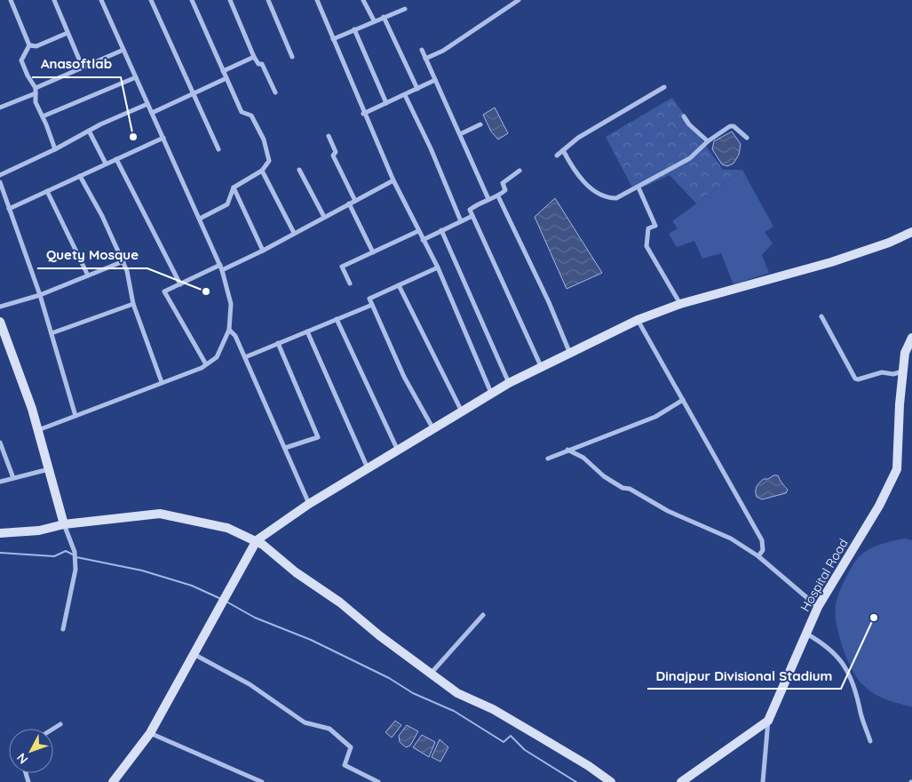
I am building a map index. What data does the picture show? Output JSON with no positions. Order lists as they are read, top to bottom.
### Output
{
  "streets": {
    "street": ["Hospital Road"]
  },
  "places": ["Anasoftlab", "Quety Mosque", "Dinajpur Divisional Stadium"],
  "north": "bottom left"
}
